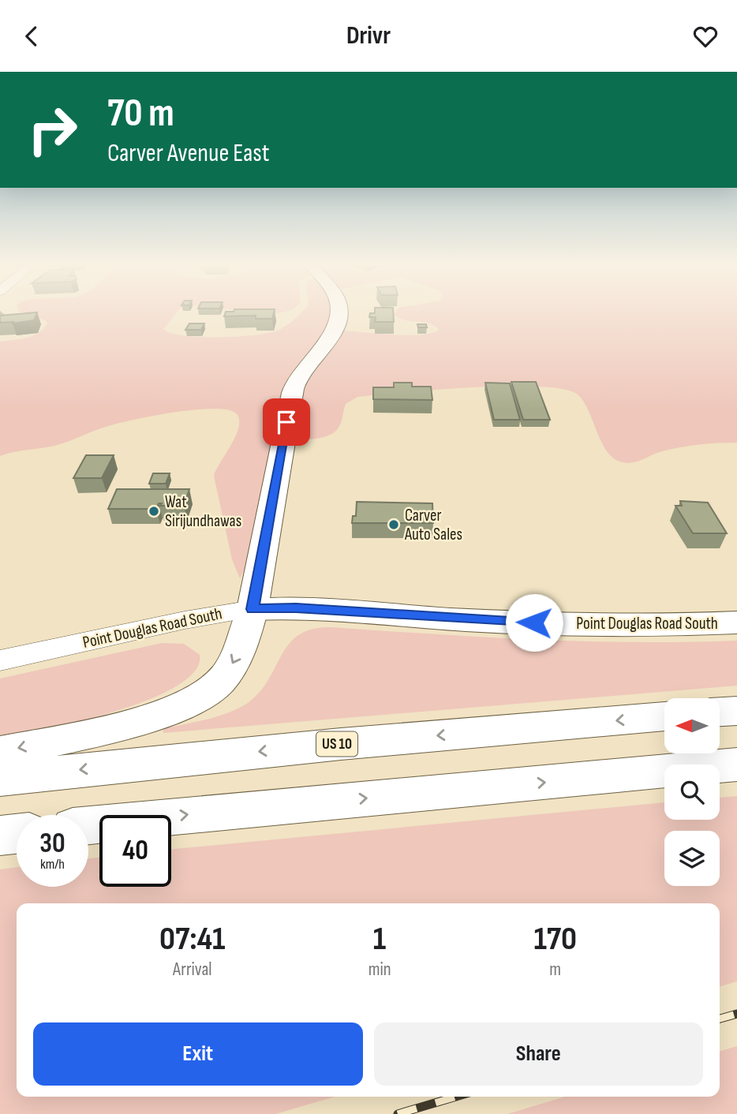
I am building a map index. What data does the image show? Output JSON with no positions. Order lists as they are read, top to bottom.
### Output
{
  "streets": {
    "main road": ["Point Douglas Road South", "US 10"]
  },
  "places": ["Wat Sirijundhawas", "Carver Auto Sales"],
  "north": "left",
  "page": {
    "header": "Drivr",
    "turn": ["70 m", "Carver Avenue East"],
    "speed": "30 km/h",
    "limit": "40",
    "eta": [
      "07:41",
      "Arrival",
      "1",
      "min",
      "170",
      "m"
    ],
    "buttons": ["Exit", "Share"]
  }
}
